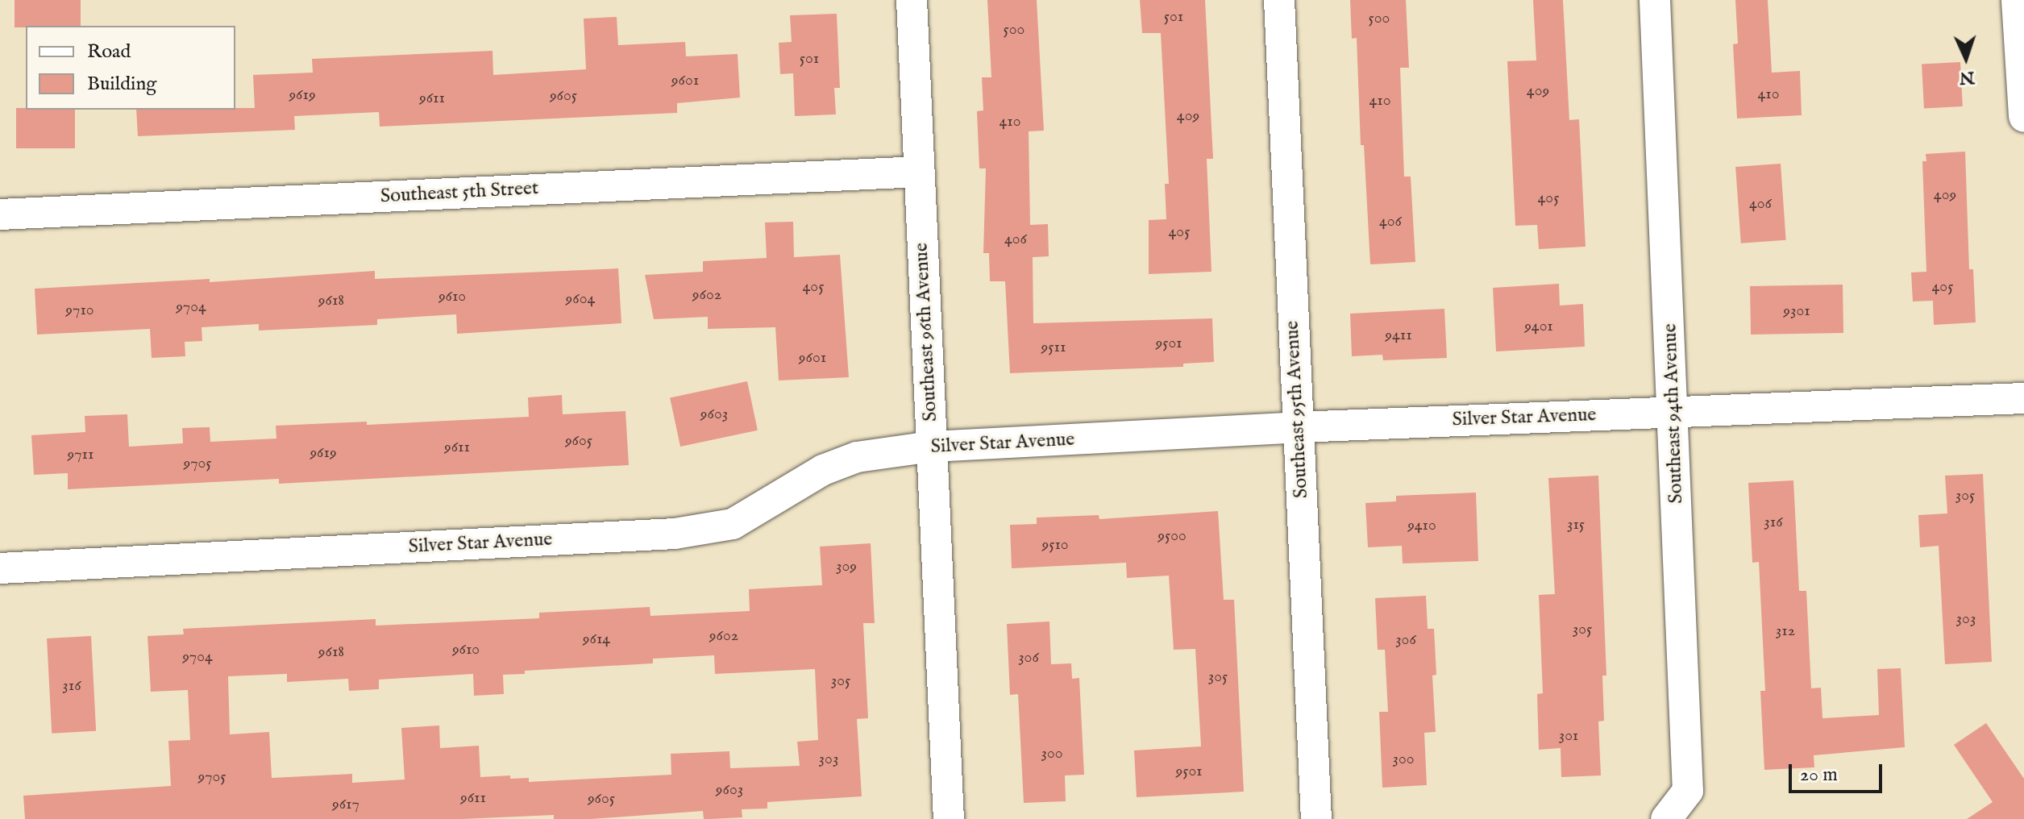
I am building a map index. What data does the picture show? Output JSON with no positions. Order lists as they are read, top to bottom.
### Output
{
  "streets": {
    "street": [
      "Southeast 5th Street",
      "Southeast 96th Avenue",
      "Southeast 95th Avenue",
      "Southeast 94th Avenue",
      "Silver Star Avenue"
    ]
  },
  "crossings": [
    ["Southeast 5th Street", "Southeast 96th Avenue"],
    ["Southeast 96th Avenue", "Silver Star Avenue"],
    ["Southeast 95th Avenue", "Silver Star Avenue"],
    ["Southeast 94th Avenue", "Silver Star Avenue"]
  ],
  "house_numbers": [
    "501",
    "500",
    "500",
    "501",
    "9601",
    "409",
    "410",
    "9619",
    "9605",
    "9611",
    "410",
    "409",
    "410",
    "409",
    "405",
    "406",
    "406",
    "405",
    "406",
    "405",
    "405",
    "9602",
    "9610",
    "9604",
    "9618",
    "9704",
    "9710",
    "9301",
    "9401",
    "9411",
    "9501",
    "9511",
    "9601",
    "9603",
    "9605",
    "9611",
    "9619",
    "9711",
    "9705",
    "305",
    "316",
    "315",
    "9410",
    "9500",
    "9510",
    "309",
    "303",
    "305",
    "312",
    "9602",
    "9614",
    "306",
    "9610",
    "9618",
    "9704",
    "306",
    "305",
    "305",
    "316",
    "301",
    "300",
    "303",
    "300",
    "9501",
    "9705",
    "9603",
    "9611",
    "9605",
    "9617"
  ],
  "legend": ["Road", "Building"],
  "scale_bar": "20 m",
  "north": "bottom"
}
